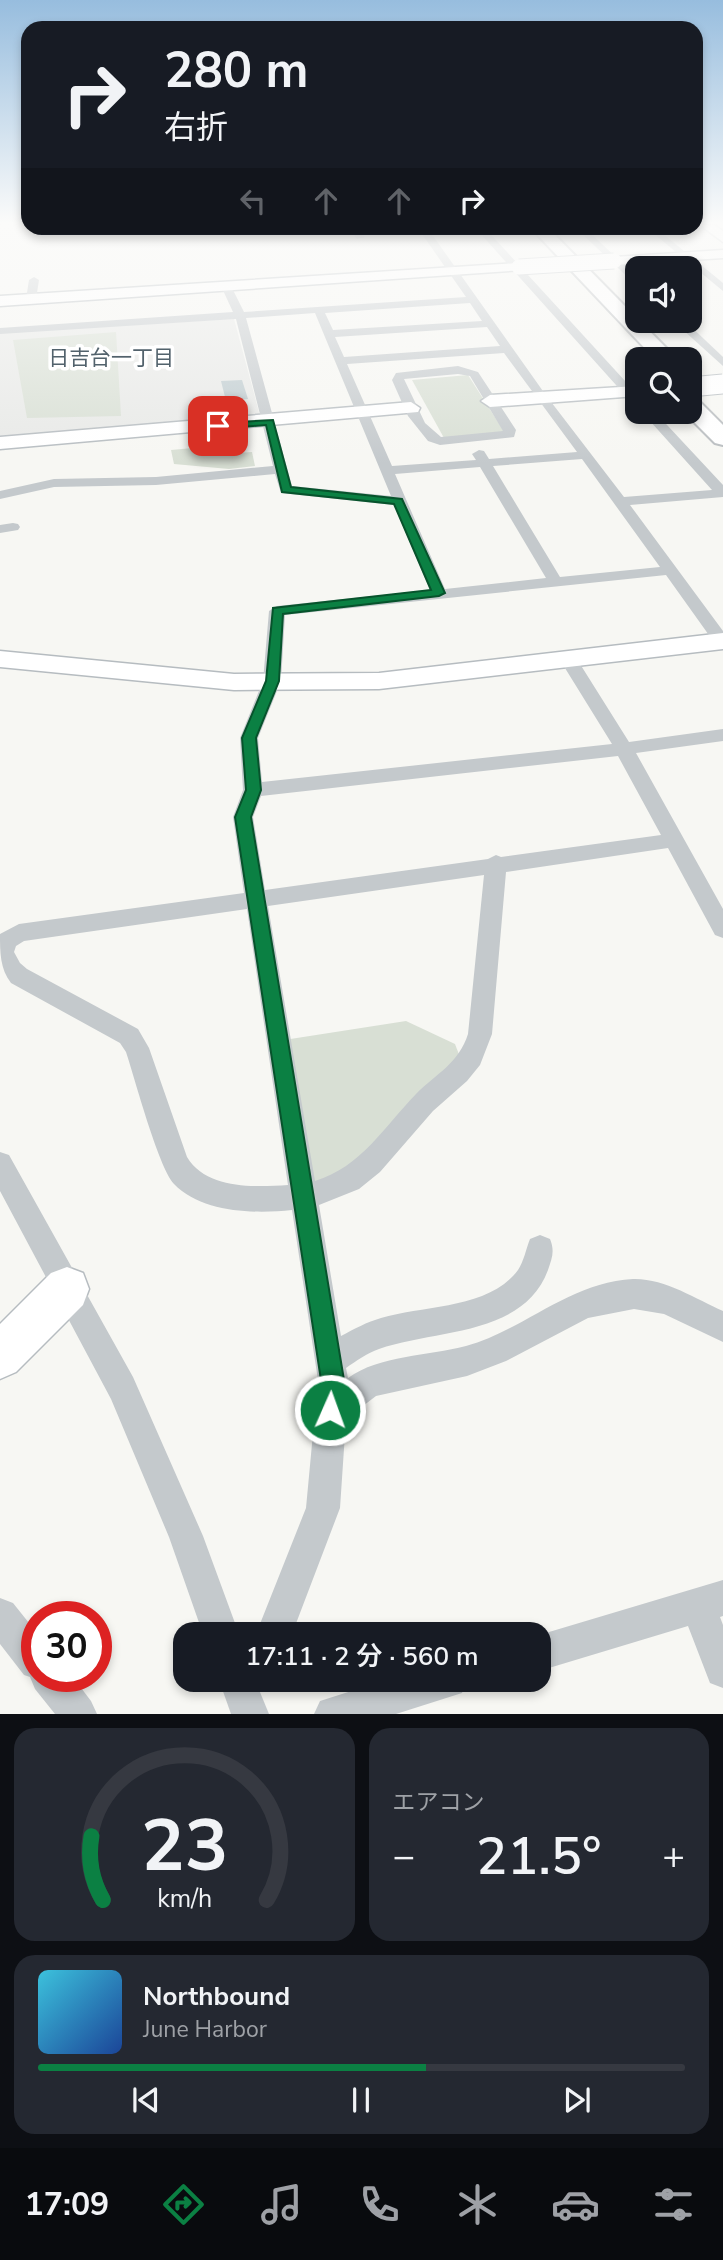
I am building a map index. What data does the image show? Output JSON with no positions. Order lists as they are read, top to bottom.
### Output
{
  "districts": ["日吉台一丁目"],
  "page": {
    "turn": ["280 m", "右折"],
    "limit": "30",
    "trip": "17:11 · 2 分 · 560 m",
    "tile": "エアコン",
    "heat": ["−", "21.5°", "+"],
    "song": ["Northbound", "June Harbor"],
    "tabs": "17:09",
    "gauge": ["23", "km/h"]
  }
}
